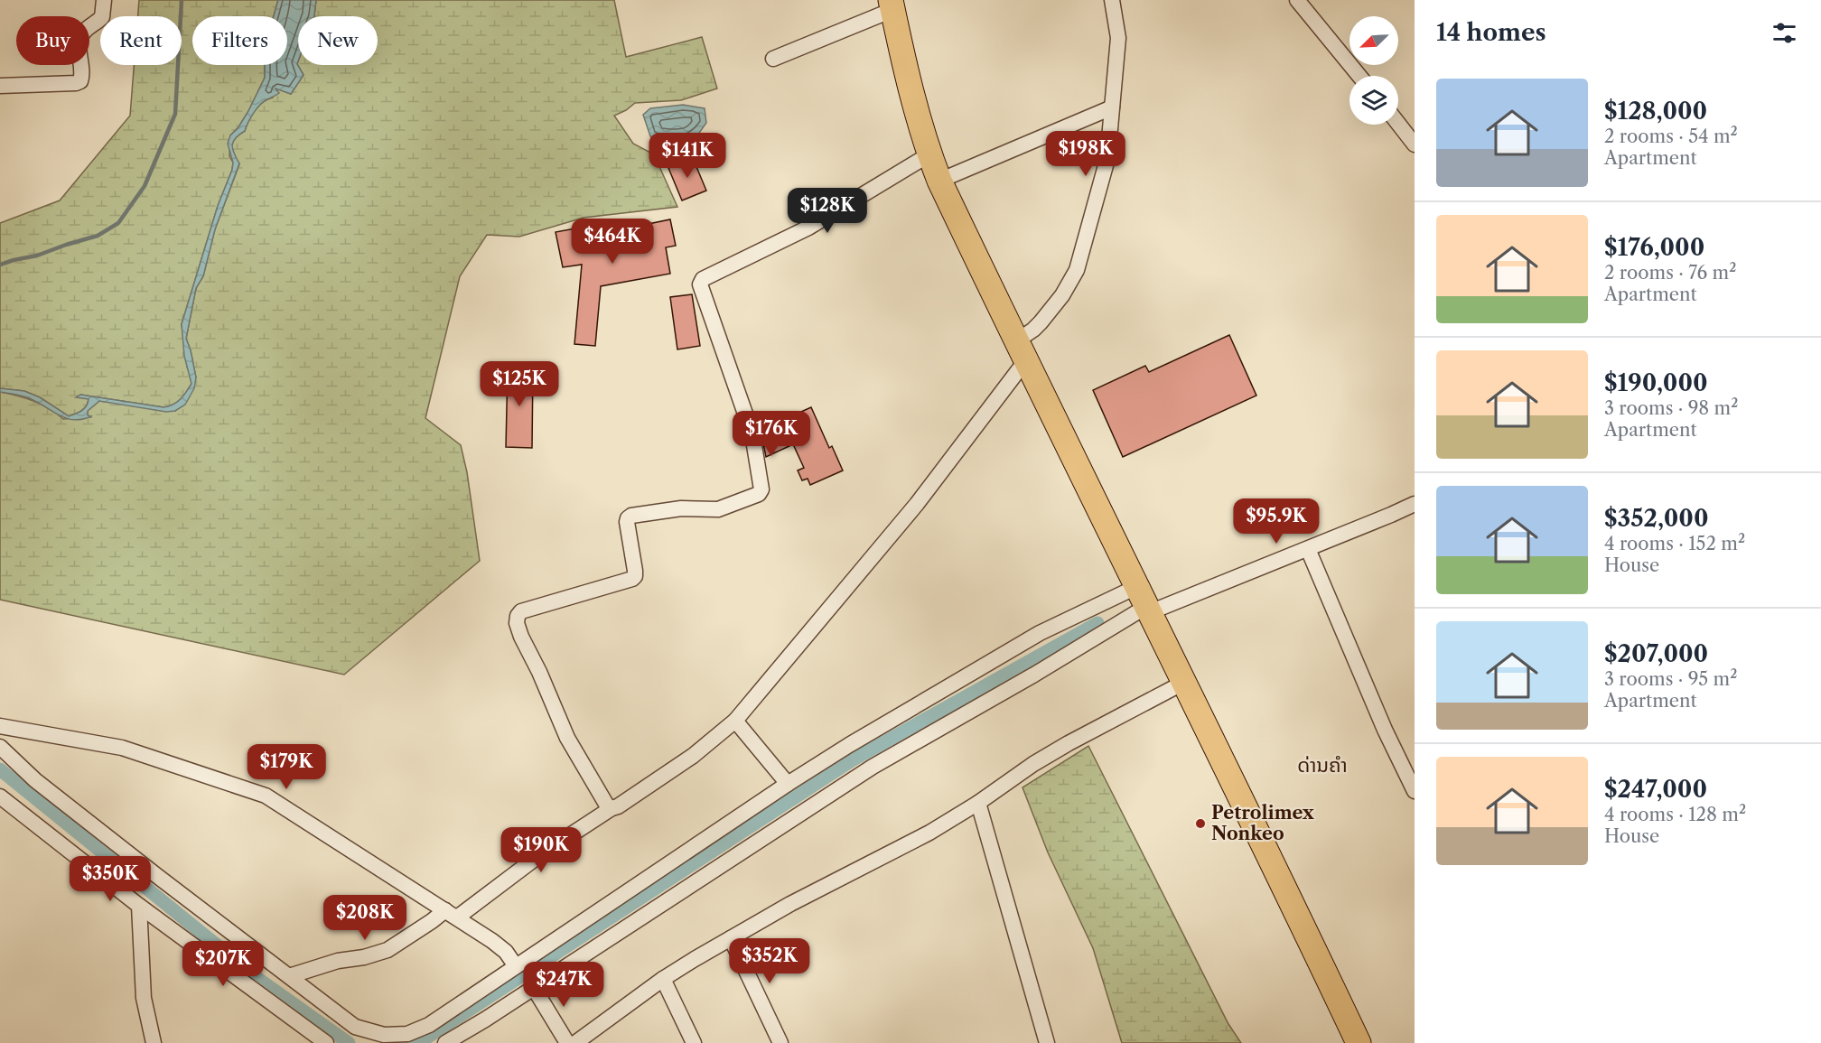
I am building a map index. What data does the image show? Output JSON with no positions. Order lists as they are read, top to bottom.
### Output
{
  "districts": ["ດ່ານຄໍາ"],
  "places": ["Petrolimex Nonkeo"],
  "north": "bottom left",
  "page": {
    "heading": "14 homes",
    "chip": [
      "Buy",
      "Rent",
      "Filters",
      "New"
    ],
    "list": [
      {
        "name": "$128,000",
        "note": "2 rooms · 54 m² · Apartment"
      },
      {
        "name": "$176,000",
        "note": "2 rooms · 76 m² · Apartment"
      },
      {
        "name": "$190,000",
        "note": "3 rooms · 98 m² · Apartment"
      },
      {
        "name": "$352,000",
        "note": "4 rooms · 152 m² · House"
      },
      {
        "name": "$207,000",
        "note": "3 rooms · 95 m² · Apartment"
      },
      {
        "name": "$247,000",
        "note": "4 rooms · 128 m² · House"
      }
    ],
    "price": [
      "$198K",
      "$141K",
      "$128K",
      "$464K",
      "$125K",
      "$176K",
      "$95.9K",
      "$179K",
      "$190K",
      "$350K",
      "$208K",
      "$352K",
      "$207K",
      "$247K"
    ]
  }
}
